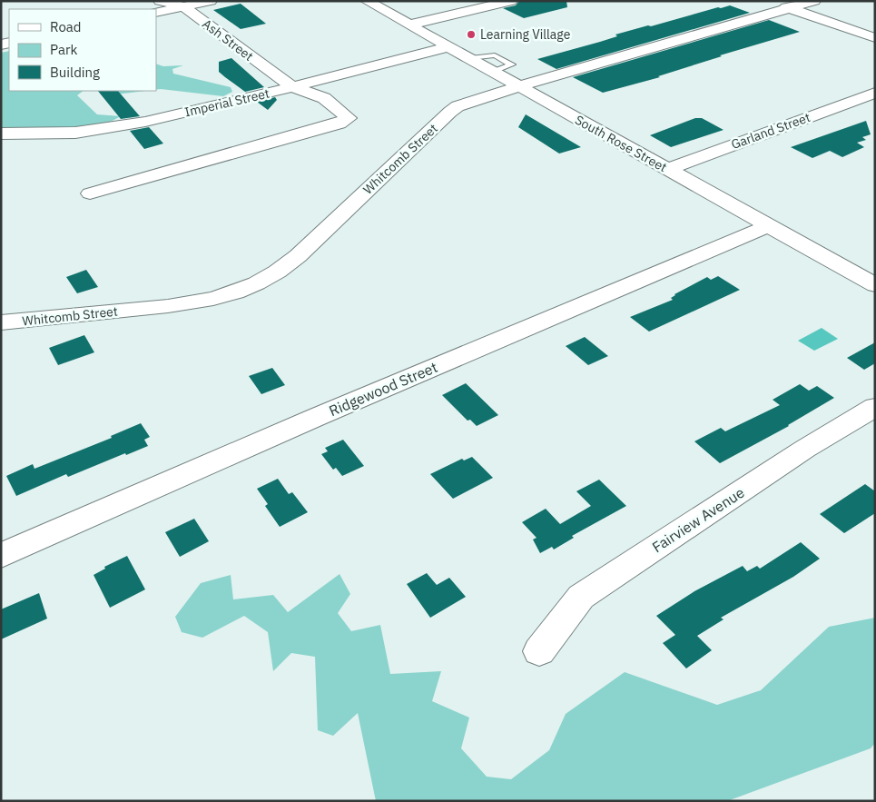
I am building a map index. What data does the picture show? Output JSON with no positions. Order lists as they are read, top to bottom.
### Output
{
  "streets": {
    "street": [
      "Ash Street",
      "Imperial Street",
      "Garland Street",
      "South Rose Street",
      "Whitcomb Street",
      "Ridgewood Street",
      "Fairview Avenue"
    ]
  },
  "crossings": [
    ["Ash Street", "Imperial Street"],
    ["Imperial Street", "South Rose Street"],
    ["Garland Street", "South Rose Street"],
    ["South Rose Street", "Whitcomb Street"],
    ["South Rose Street", "Ridgewood Street"]
  ],
  "places": ["Learning Village"],
  "legend": ["Road", "Park", "Building"]
}
